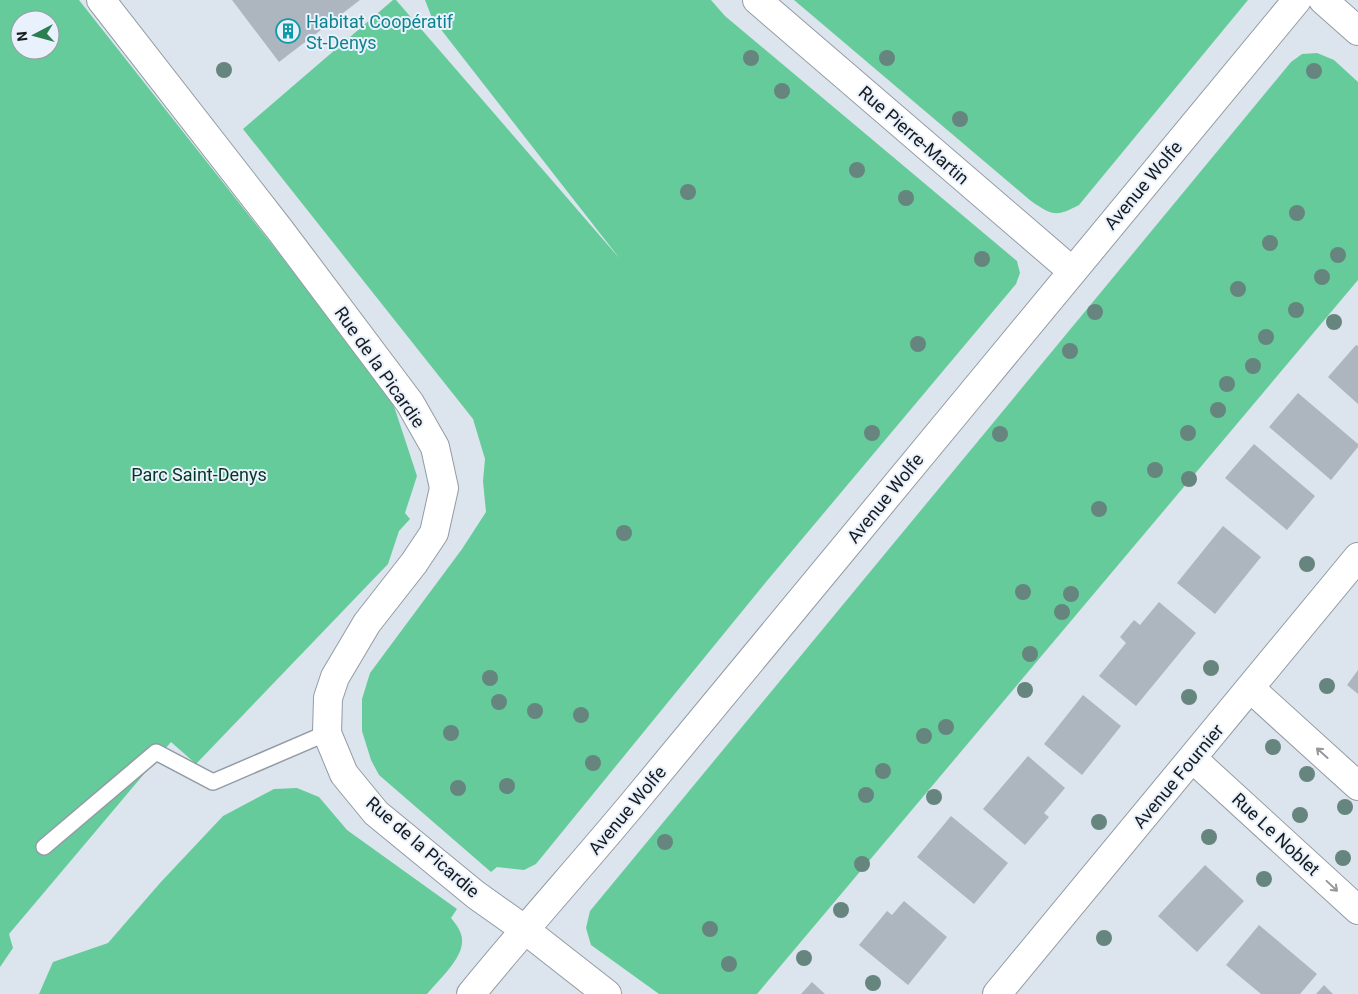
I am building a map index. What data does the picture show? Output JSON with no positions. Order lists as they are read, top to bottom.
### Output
{
  "streets": {
    "street": [
      "Rue Pierre-Martin",
      "Avenue Wolfe",
      "Rue de la Picardie",
      "Avenue Fournier",
      "Rue Le Noblet"
    ]
  },
  "crossings": [
    ["Rue Pierre-Martin", "Avenue Wolfe"],
    ["Avenue Wolfe", "Rue de la Picardie"],
    ["Avenue Fournier", "Rue Le Noblet"]
  ],
  "parks": ["Parc Saint-Denys"],
  "places": {
    "building": ["Habitat Coopératif St-Denys"]
  },
  "north": "left"
}
